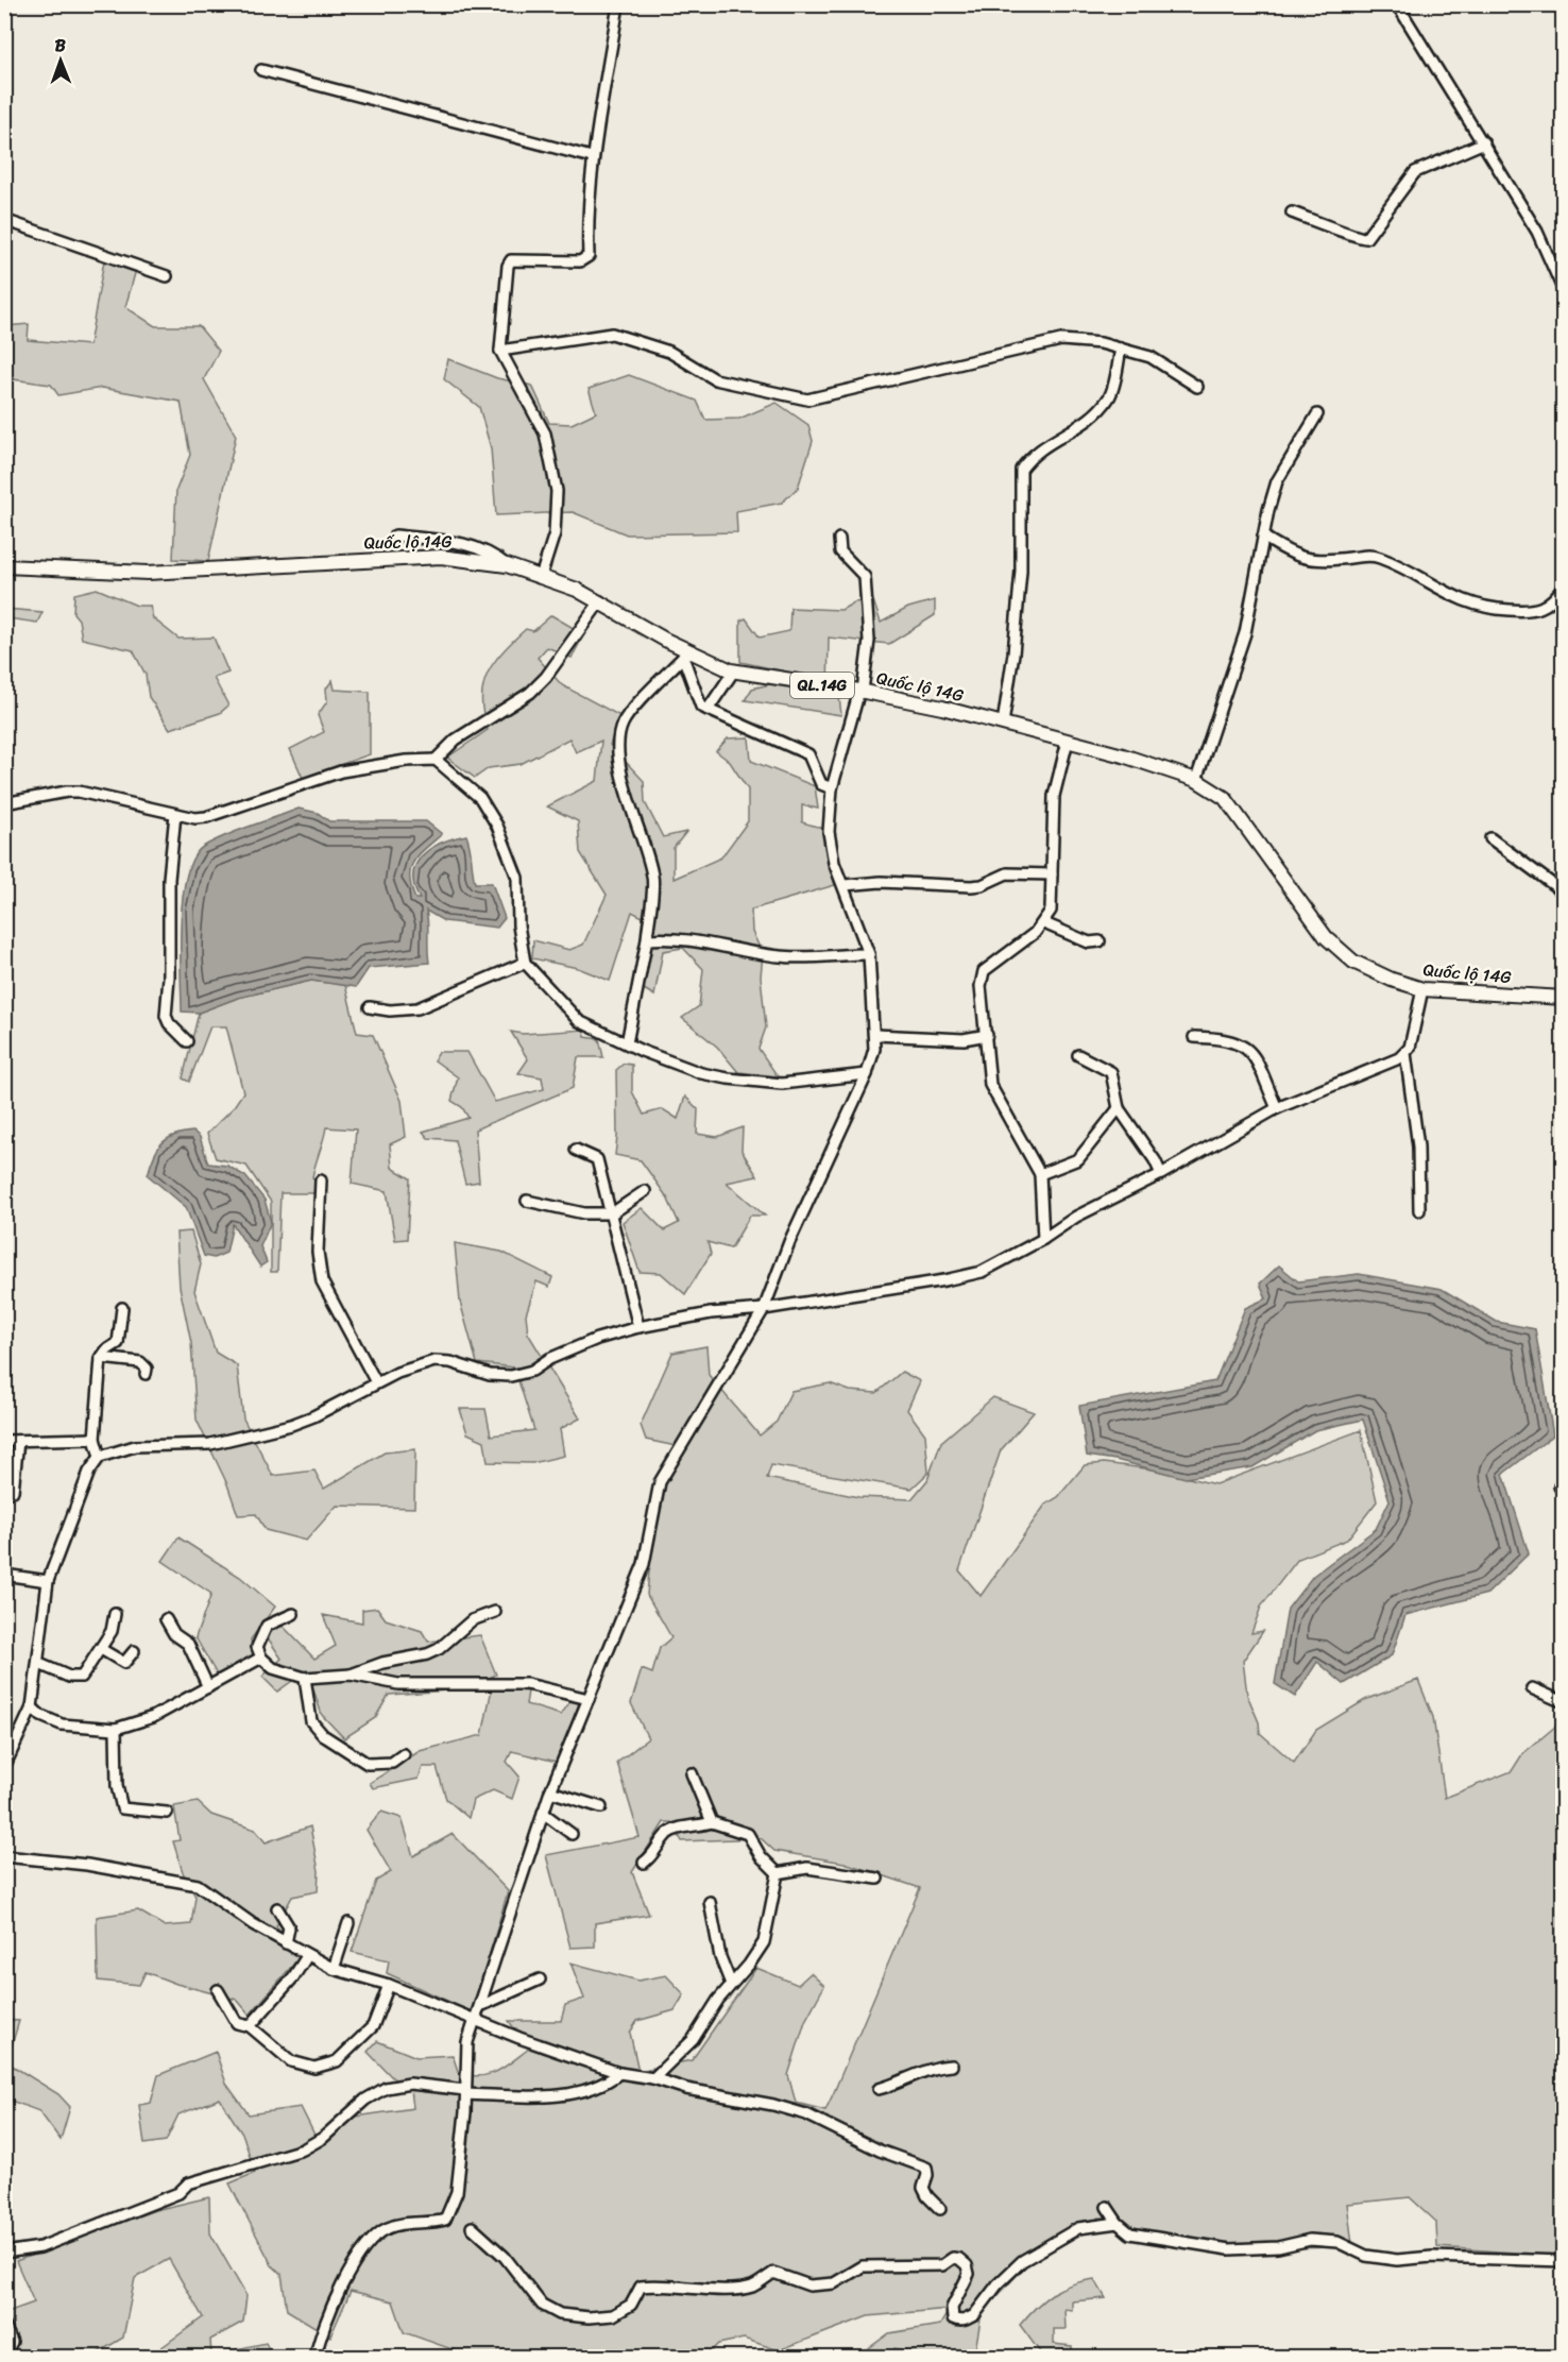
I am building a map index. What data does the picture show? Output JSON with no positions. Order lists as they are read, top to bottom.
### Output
{
  "streets": {
    "main road": ["Quốc lộ 14G", "QL.14G"]
  },
  "north": "top"
}
